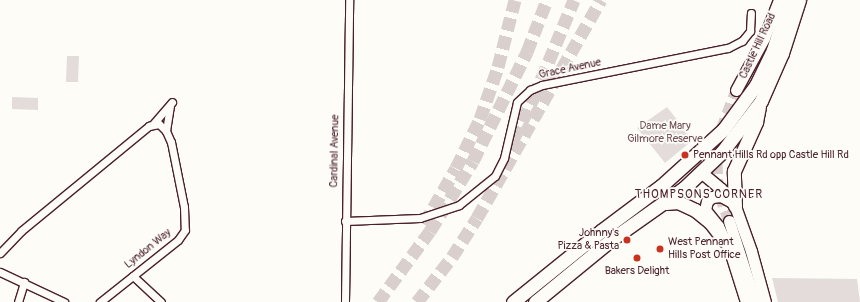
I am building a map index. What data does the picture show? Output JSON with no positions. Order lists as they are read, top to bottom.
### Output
{
  "streets": {
    "main road": ["Castle Hill Road"],
    "street": ["Grace Avenue", "Cardinal Avenue", "Lyndon Way"]
  },
  "crossings": [
    ["Grace Avenue", "Cardinal Avenue"]
  ],
  "districts": ["THOMPSONS CORNER"],
  "parks": ["Dame Mary Gilmore Reserve"],
  "places": [
    "Pennant Hills Rd opp Castle Hill Rd",
    "Johnny's Pizza & Pasta",
    "West Pennant Hills Post Office",
    "Bakers Delight"
  ]
}
